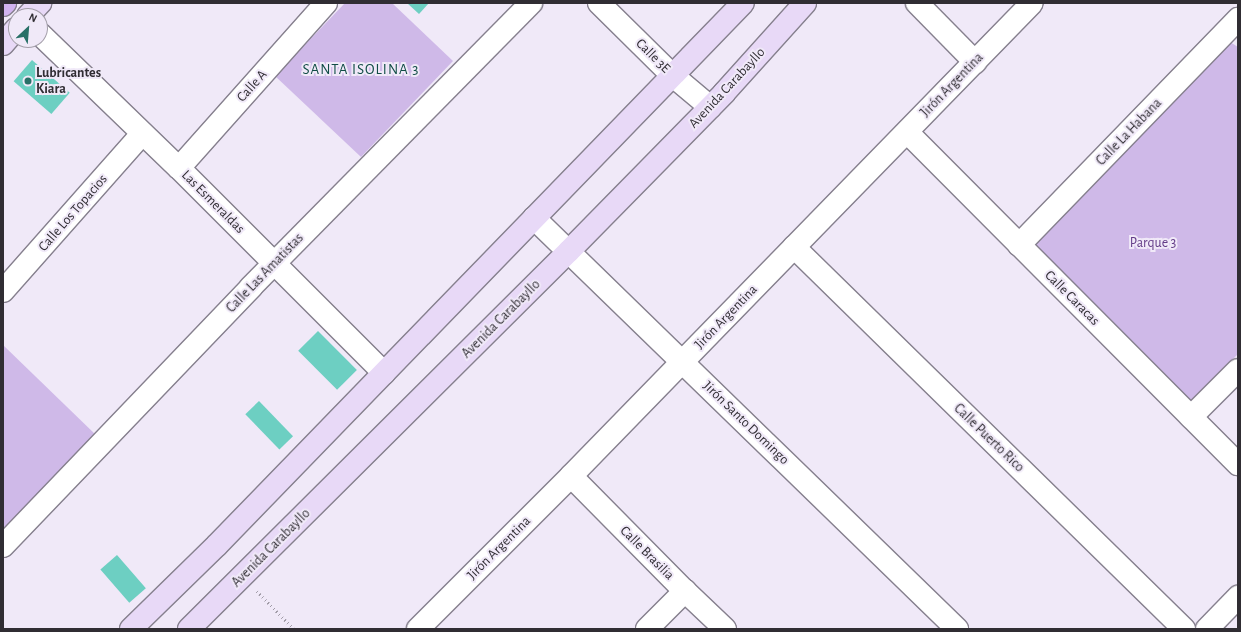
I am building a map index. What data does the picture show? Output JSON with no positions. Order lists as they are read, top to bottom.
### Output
{
  "streets": {
    "main road": ["Avenida Carabayllo"],
    "street": [
      "Calle 3E",
      "Jirón Argentina",
      "Calle A",
      "Calle La Habana",
      "Las Esmeraldas",
      "Calle Los Topacios",
      "Calle Las Amatistas",
      "Calle Caracas",
      "Jirón Santo Domingo",
      "Calle Puerto Rico",
      "Calle Brasilia"
    ]
  },
  "crossings": [
    ["Calle 3E", "Avenida Carabayllo"],
    ["Jirón Argentina", "Calle Caracas"],
    ["Jirón Argentina", "Jirón Santo Domingo"],
    ["Jirón Argentina", "Calle Puerto Rico"],
    ["Jirón Argentina", "Calle Brasilia"],
    ["Calle A", "Las Esmeraldas"],
    ["Avenida Carabayllo", "Jirón Santo Domingo"],
    ["Calle La Habana", "Calle Caracas"],
    ["Las Esmeraldas", "Calle Los Topacios"],
    ["Las Esmeraldas", "Calle Las Amatistas"]
  ],
  "districts": ["SANTA ISOLINA 3"],
  "parks": ["Parque 3"],
  "places": ["Lubricantes Kiara"],
  "north": "top right"
}
